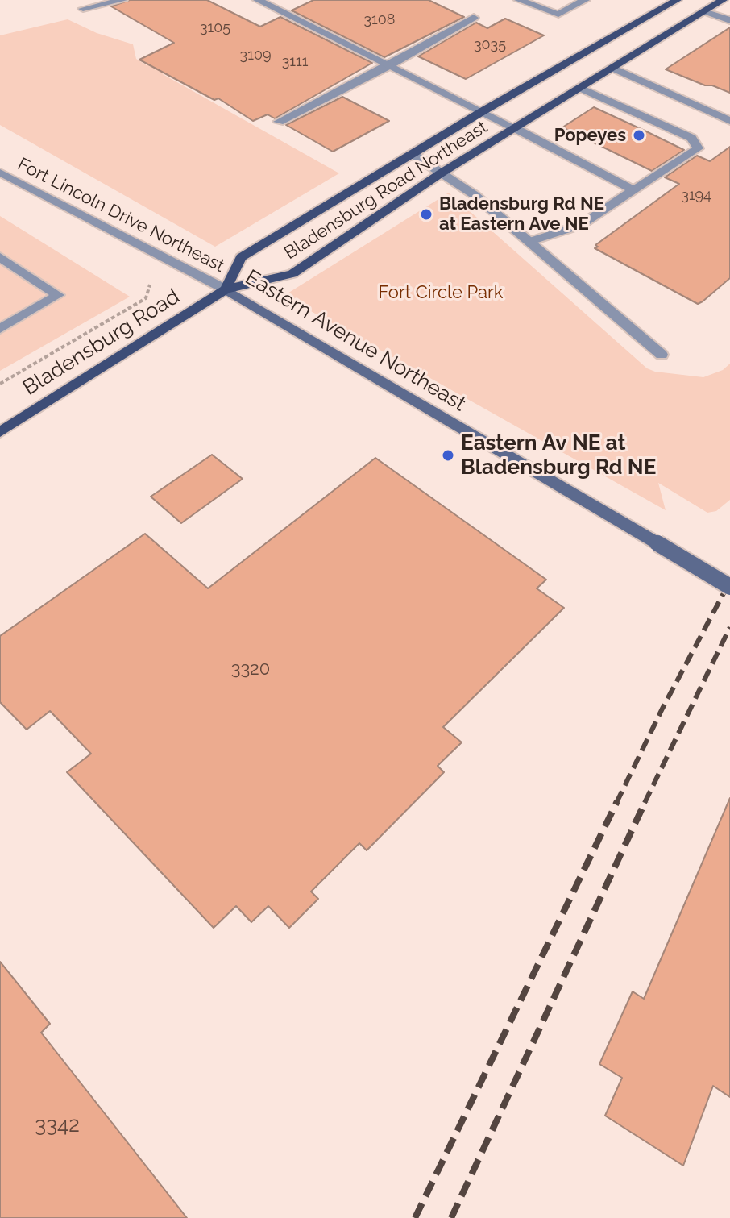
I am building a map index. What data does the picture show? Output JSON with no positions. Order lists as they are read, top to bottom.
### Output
{
  "streets": {
    "main road": ["Bladensburg Road Northeast", "Eastern Avenue Northeast", "Bladensburg Road"],
    "street": ["Fort Lincoln Drive Northeast"]
  },
  "crossings": [
    ["Bladensburg Road Northeast", "Fort Lincoln Drive Northeast"],
    ["Bladensburg Road Northeast", "Eastern Avenue Northeast"],
    ["Bladensburg Road Northeast", "Bladensburg Road"],
    ["Fort Lincoln Drive Northeast", "Eastern Avenue Northeast"],
    ["Fort Lincoln Drive Northeast", "Bladensburg Road"],
    ["Eastern Avenue Northeast", "Bladensburg Road"]
  ],
  "parks": ["Fort Circle Park"],
  "places": ["Popeyes", "Bladensburg Rd NE at Eastern Ave NE", "Eastern Av NE at Bladensburg Rd NE"],
  "house_numbers": [
    "3108",
    "3105",
    "3035",
    "3109",
    "3111",
    "3194",
    "3320",
    "3342"
  ]
}
